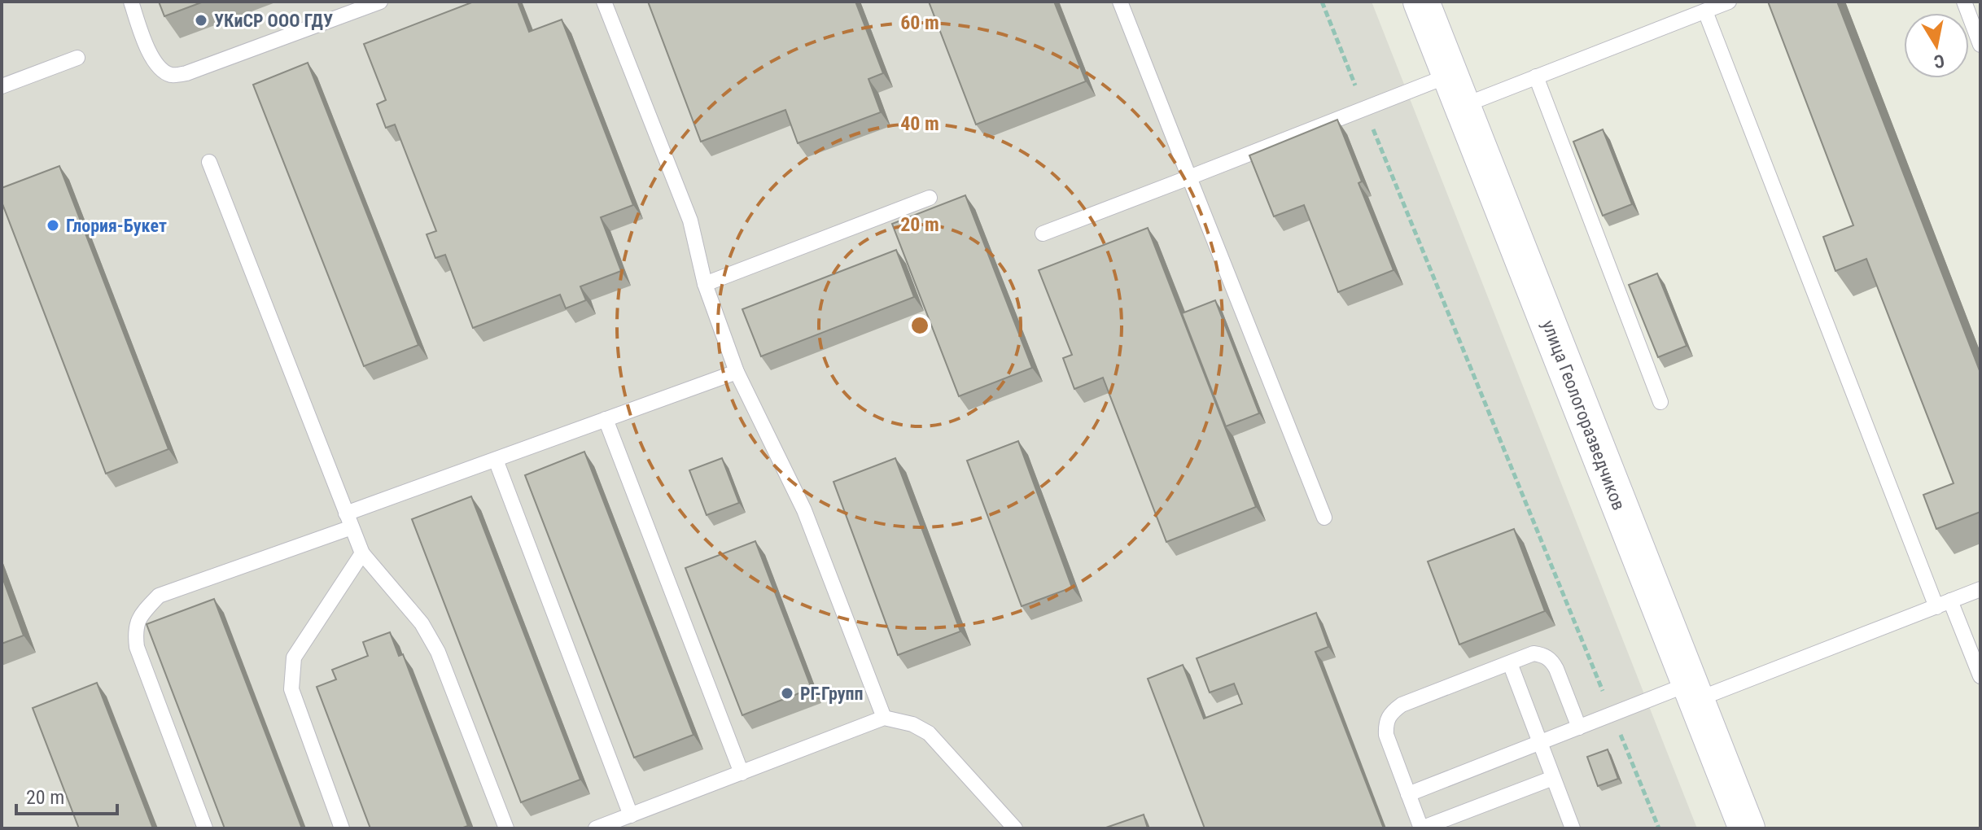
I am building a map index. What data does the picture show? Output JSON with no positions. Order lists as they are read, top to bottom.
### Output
{
  "streets": {
    "main road": ["улица Геологоразведчиков"]
  },
  "places": ["УКиСР ООО ГДУ", "Глория-Букет", "РГ-Групп"],
  "scale_bar": "20 m",
  "north": "bottom",
  "rings": ["60 m", "40 m", "20 m"]
}
